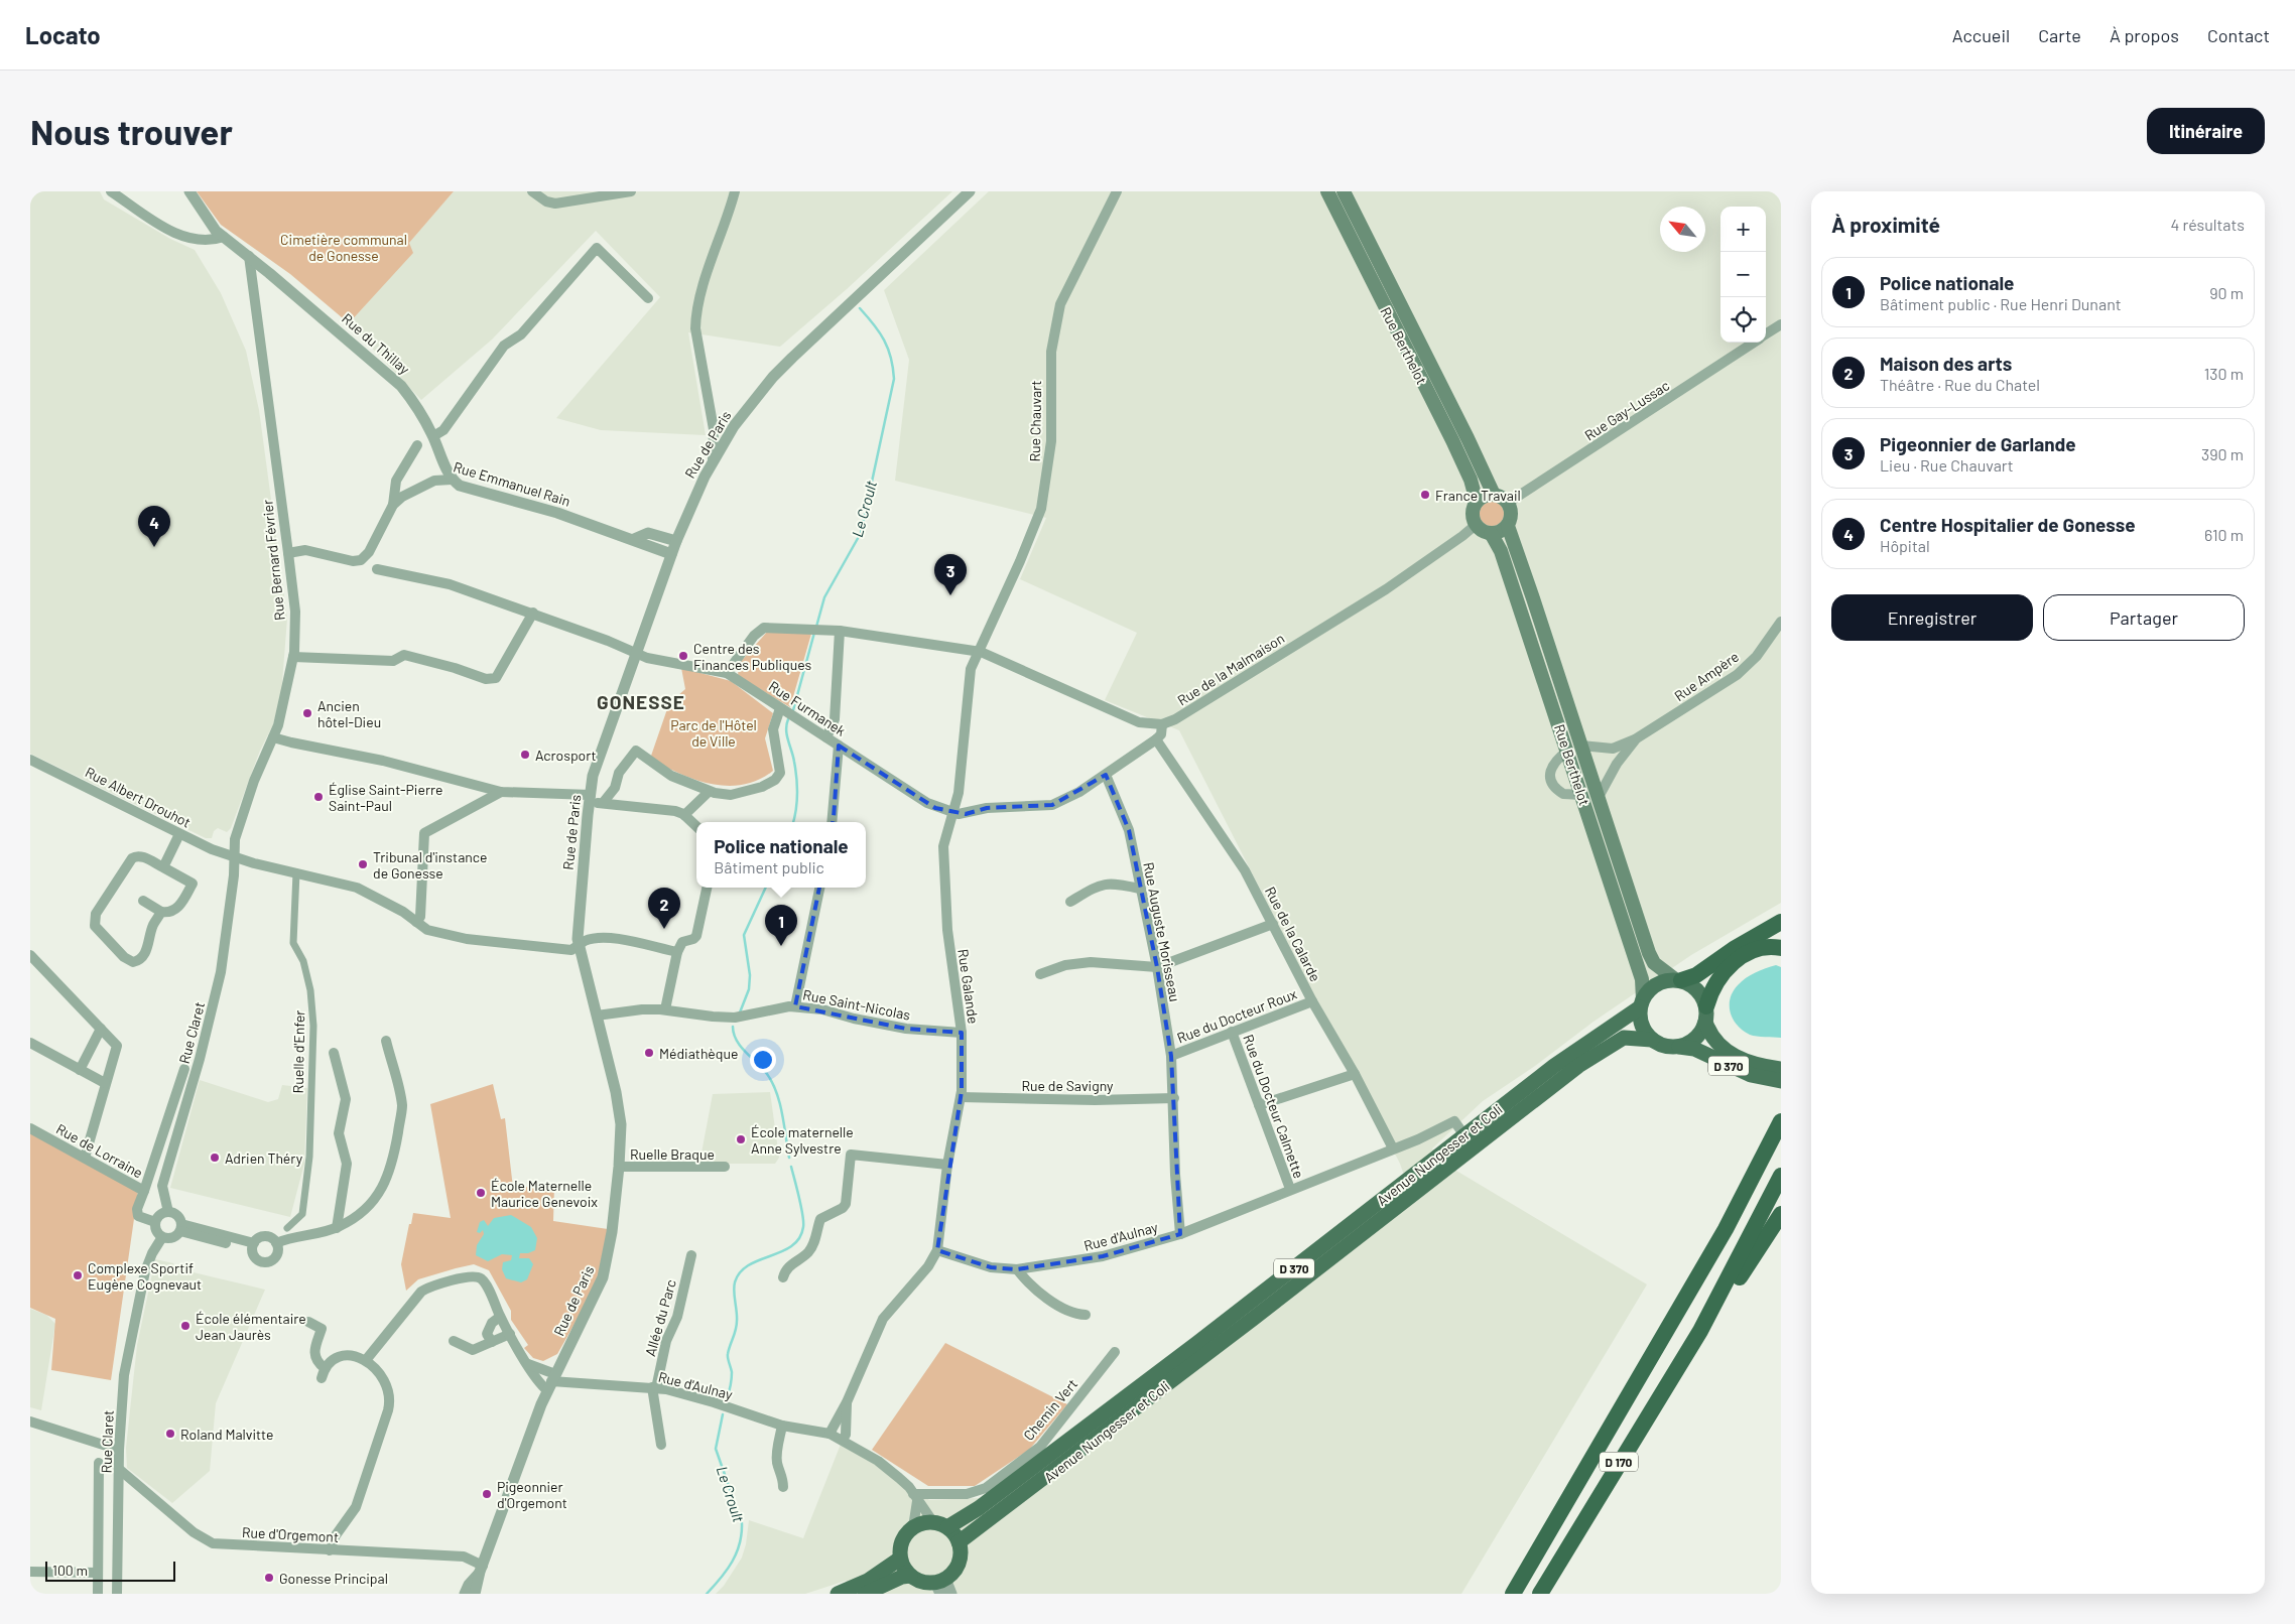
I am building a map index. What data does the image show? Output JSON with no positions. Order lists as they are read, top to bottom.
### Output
{
  "streets": {
    "highway": ["D 170"],
    "main road": ["Rue Berthelot", "D 370", "Avenue Nungesser et Coli"],
    "street": [
      "Rue du Thillay",
      "Rue Gay-Lussac",
      "Rue Chauvart",
      "Rue de Paris",
      "Rue Emmanuel Rain",
      "Rue Bernard Février",
      "Rue de la Malmaison",
      "Rue Ampère",
      "Rue Furmanek",
      "Rue Albert Drouhot",
      "Rue Auguste Morisseau",
      "Rue de la Calarde",
      "Rue Galande",
      "Rue Saint-Nicolas",
      "Rue du Docteur Roux",
      "Rue Claret",
      "Ruelle d'Enfer",
      "Rue de Savigny",
      "Rue du Docteur Calmette",
      "Rue de Lorraine",
      "Ruelle Braque",
      "Rue d'Aulnay",
      "Allée du Parc",
      "Chemin Vert",
      "Rue d'Orgemont"
    ]
  },
  "crossings": [
    ["Rue du Thillay", "Rue Emmanuel Rain"],
    ["Rue du Thillay", "Rue Bernard Février"],
    ["Rue Berthelot", "Rue Gay-Lussac"],
    ["Rue Berthelot", "Rue de la Malmaison"],
    ["Rue Berthelot", "Rue Ampère"],
    ["Rue Berthelot", "D 370"],
    ["Rue Berthelot", "Avenue Nungesser et Coli"],
    ["Rue Gay-Lussac", "Rue de la Malmaison"],
    ["Rue Chauvart", "Rue Galande"],
    ["Rue de Paris", "Rue Emmanuel Rain"],
    ["Rue de Paris", "Rue Furmanek"],
    ["Rue de Paris", "Rue Albert Drouhot"],
    ["Rue de Paris", "Rue Saint-Nicolas"],
    ["Rue de Paris", "Ruelle Braque"],
    ["Rue de Paris", "Rue d'Aulnay"],
    ["Rue de Paris", "Rue d'Orgemont"],
    ["Rue Emmanuel Rain", "Rue Bernard Février"],
    ["Rue Bernard Février", "Rue Albert Drouhot"],
    ["Rue Bernard Février", "Rue Claret"],
    ["Rue Furmanek", "Rue Galande"],
    ["Rue Albert Drouhot", "Rue Claret"],
    ["Rue Albert Drouhot", "Ruelle d'Enfer"],
    ["Rue Auguste Morisseau", "Rue du Docteur Roux"],
    ["Rue Auguste Morisseau", "Rue de Savigny"],
    ["Rue Auguste Morisseau", "Rue d'Aulnay"],
    ["Rue de la Calarde", "Rue du Docteur Roux"],
    ["Rue de la Calarde", "Rue d'Aulnay"],
    ["Rue Galande", "Rue Saint-Nicolas"],
    ["Rue Galande", "Rue de Savigny"],
    ["Rue Galande", "Rue d'Aulnay"],
    ["Rue du Docteur Roux", "Rue du Docteur Calmette"],
    ["Rue Claret", "Rue de Lorraine"],
    ["Rue Claret", "Rue d'Orgemont"],
    ["D 370", "Avenue Nungesser et Coli"],
    ["Rue du Docteur Calmette", "Rue d'Aulnay"],
    ["Avenue Nungesser et Coli", "Rue d'Aulnay"],
    ["Rue d'Aulnay", "Allée du Parc"],
    ["Rue d'Aulnay", "Chemin Vert"]
  ],
  "districts": ["GONESSE"],
  "water": ["Le Croult"],
  "parks": ["Cimetière communal de Gonesse", "Parc de l'Hôtel de Ville"],
  "places": [
    "France Travail",
    "Centre des Finances Publiques",
    "Ancien hôtel-Dieu",
    "Acrosport",
    "Église Saint-Pierre Saint-Paul",
    "Tribunal d'instance de Gonesse",
    "Médiathèque",
    "École maternelle Anne Sylvestre",
    "Adrien Théry",
    "École Maternelle Maurice Genevoix",
    "Complexe Sportif Eugène Cognevaut",
    "École élémentaire Jean Jaurès",
    "Roland Malvitte",
    "Pigeonnier d'Orgemont",
    "Gonesse Principal"
  ],
  "scale_bar": "100 m",
  "north": "top left",
  "page": {
    "header": "Locato",
    "nav": [
      "Accueil",
      "Carte",
      "À propos",
      "Contact"
    ],
    "buttons": [
      "Itinéraire",
      ["Enregistrer", "Partager"]
    ],
    "title": "Nous trouver",
    "heading": ["À proximité", "4 résultats"],
    "map_buttons": ["+", "−"],
    "list": [
      {
        "mark": "1",
        "name": "Police nationale",
        "note": "Bâtiment public · Rue Henri Dunant",
        "value": "90 m"
      },
      {
        "mark": "2",
        "name": "Maison des arts",
        "note": "Théâtre · Rue du Chatel",
        "value": "130 m"
      },
      {
        "mark": "3",
        "name": "Pigeonnier de Garlande",
        "note": "Lieu · Rue Chauvart",
        "value": "390 m"
      },
      {
        "mark": "4",
        "name": "Centre Hospitalier de Gonesse",
        "note": "Hôpital",
        "value": "610 m"
      }
    ],
    "pins": [
      "4",
      "3",
      "2",
      "1"
    ],
    "popup": ["Police nationale", "Bâtiment public"],
    "scale": "100 m"
  }
}
